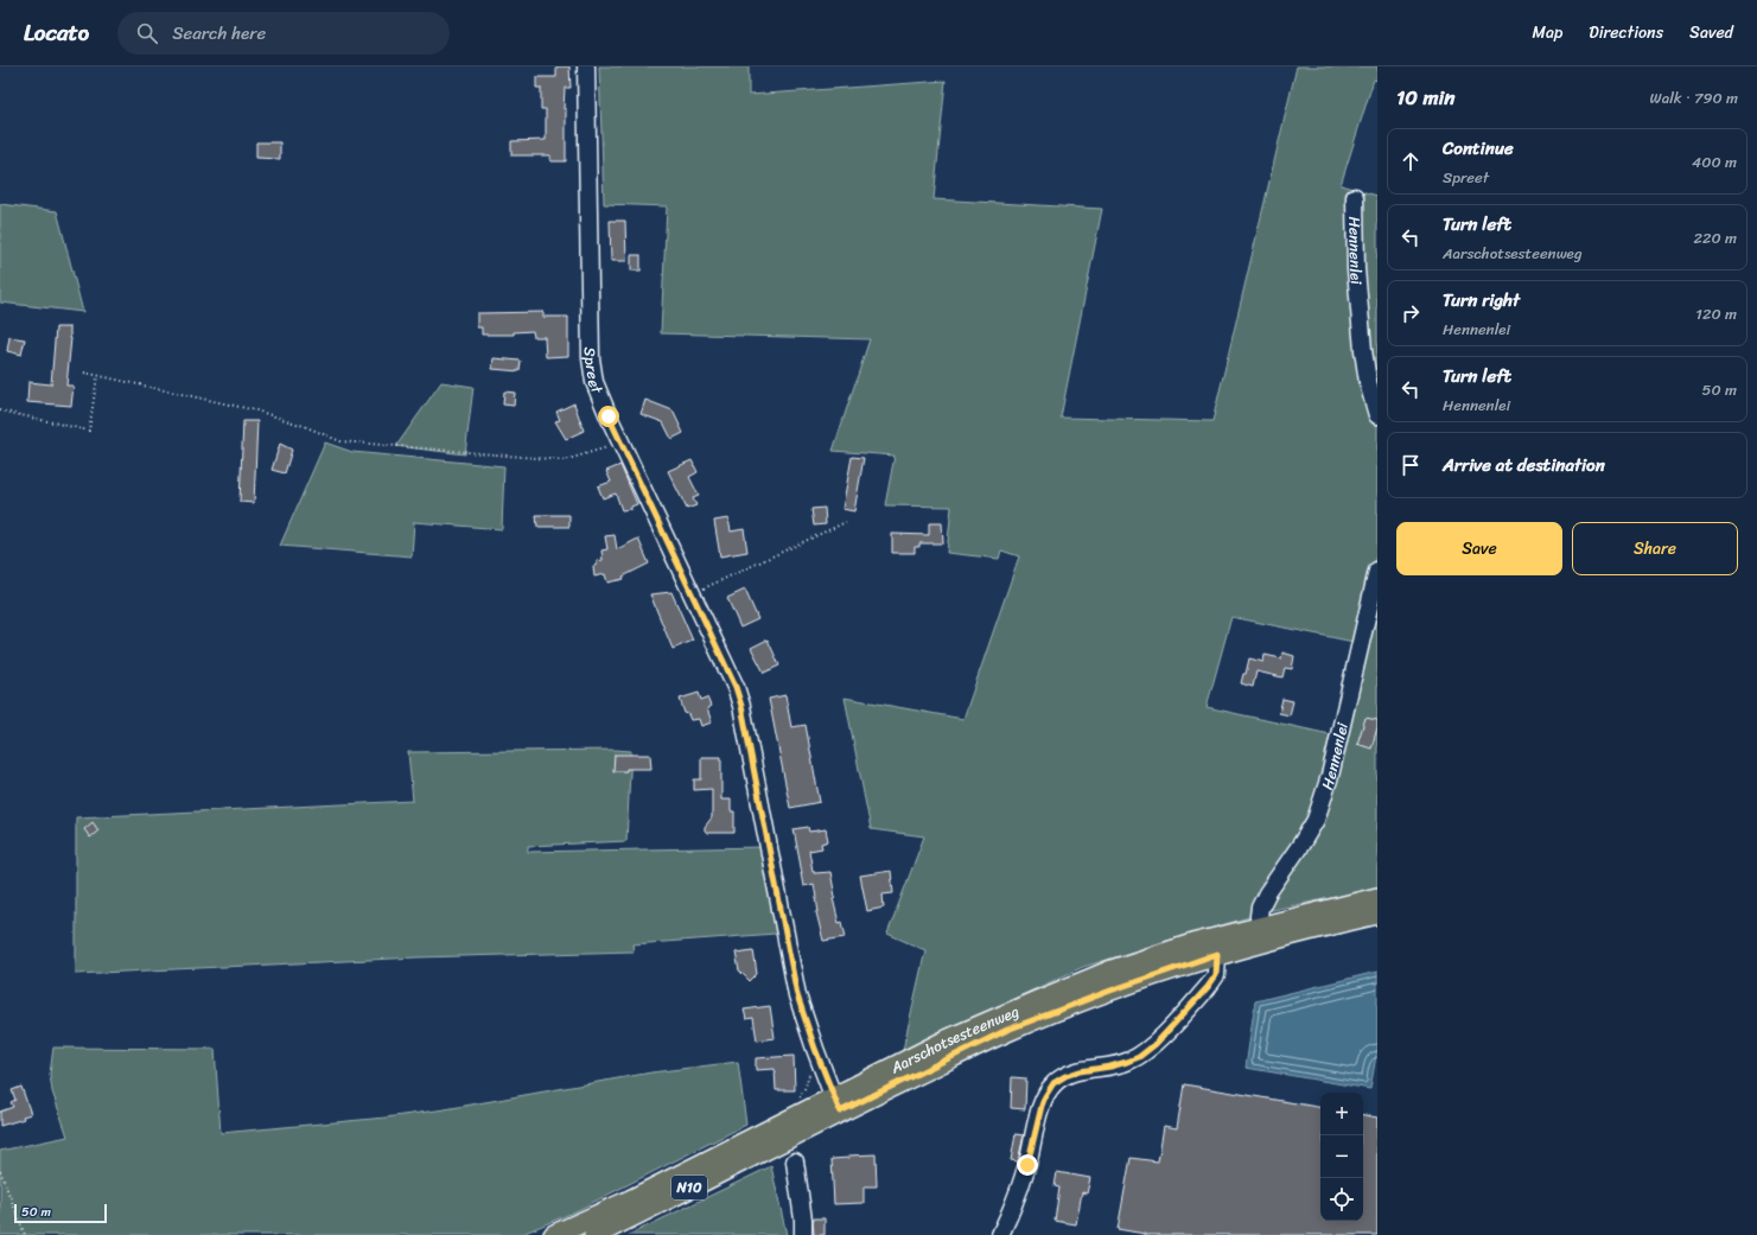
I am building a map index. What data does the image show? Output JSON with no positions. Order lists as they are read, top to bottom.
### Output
{
  "streets": {
    "main road": ["Aarschotsesteenweg", "N10"],
    "street": ["Hennenlei", "Spreet"]
  },
  "crossings": [
    ["Hennenlei", "Aarschotsesteenweg"],
    ["Spreet", "Aarschotsesteenweg"]
  ],
  "scale_bar": "50 m",
  "page": {
    "header": "Locato",
    "search": "Search here",
    "nav": ["Map", "Directions", "Saved"],
    "heading": ["10 min", "Walk · 790 m"],
    "list": [
      ["Continue", "Spreet", "400 m"],
      ["Turn left", "Aarschotsesteenweg", "220 m"],
      ["Turn right", "Hennenlei", "120 m"],
      ["Turn left", "Hennenlei", "50 m"],
      "Arrive at destination"
    ],
    "buttons": ["Save", "Share"],
    "map_buttons": ["+", "−"],
    "scale": "50 m"
  }
}
